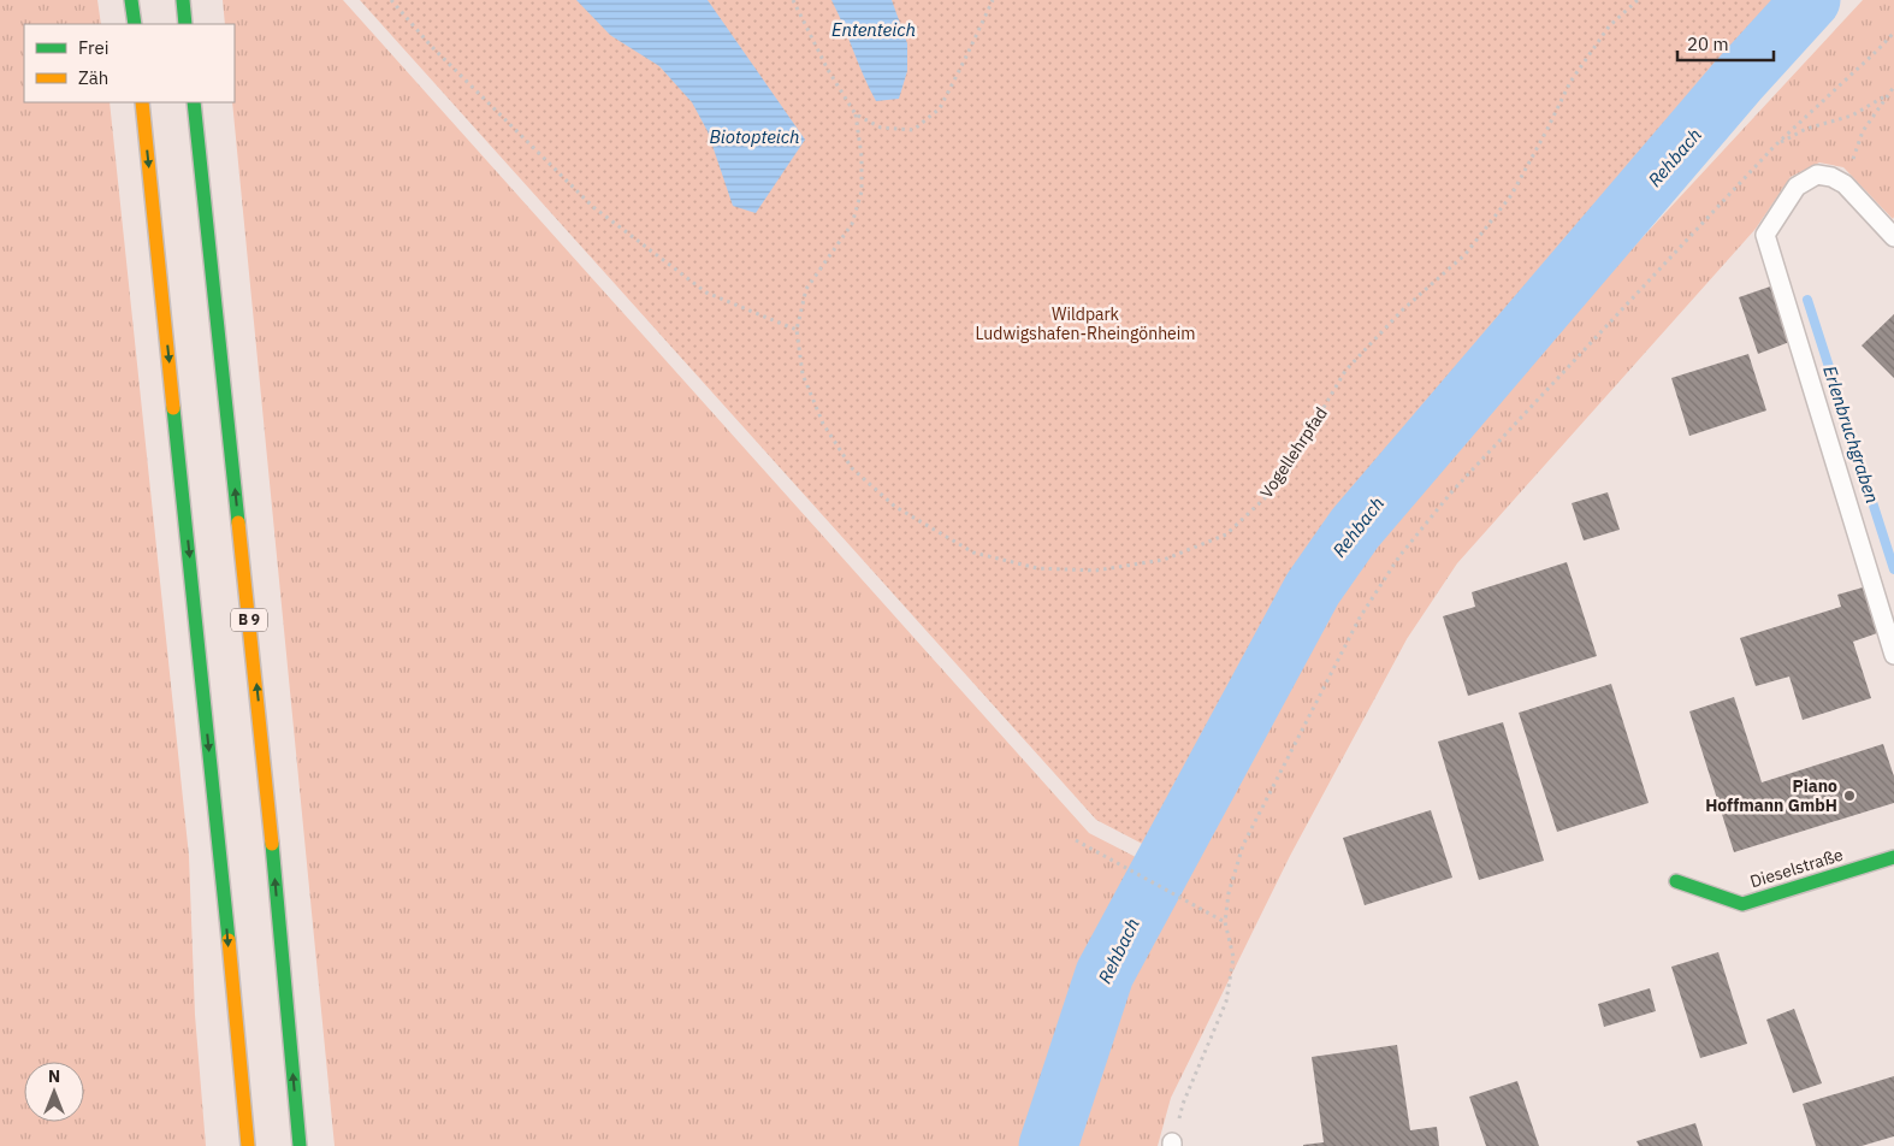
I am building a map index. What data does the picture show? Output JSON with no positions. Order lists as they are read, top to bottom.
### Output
{
  "streets": {
    "main road": ["B 9", "Dieselstraße"],
    "path": ["Vogellehrpfad"]
  },
  "water": [
    "Ententeich",
    "Biotopteich",
    "Rehbach",
    "Erlenbruchgraben"
  ],
  "parks": ["Wildpark Ludwigshafen-Rheingönheim"],
  "places": ["Piano Hoffmann GmbH"],
  "legend": ["Frei", "Zäh"],
  "scale_bar": "20 m",
  "north": "top"
}
